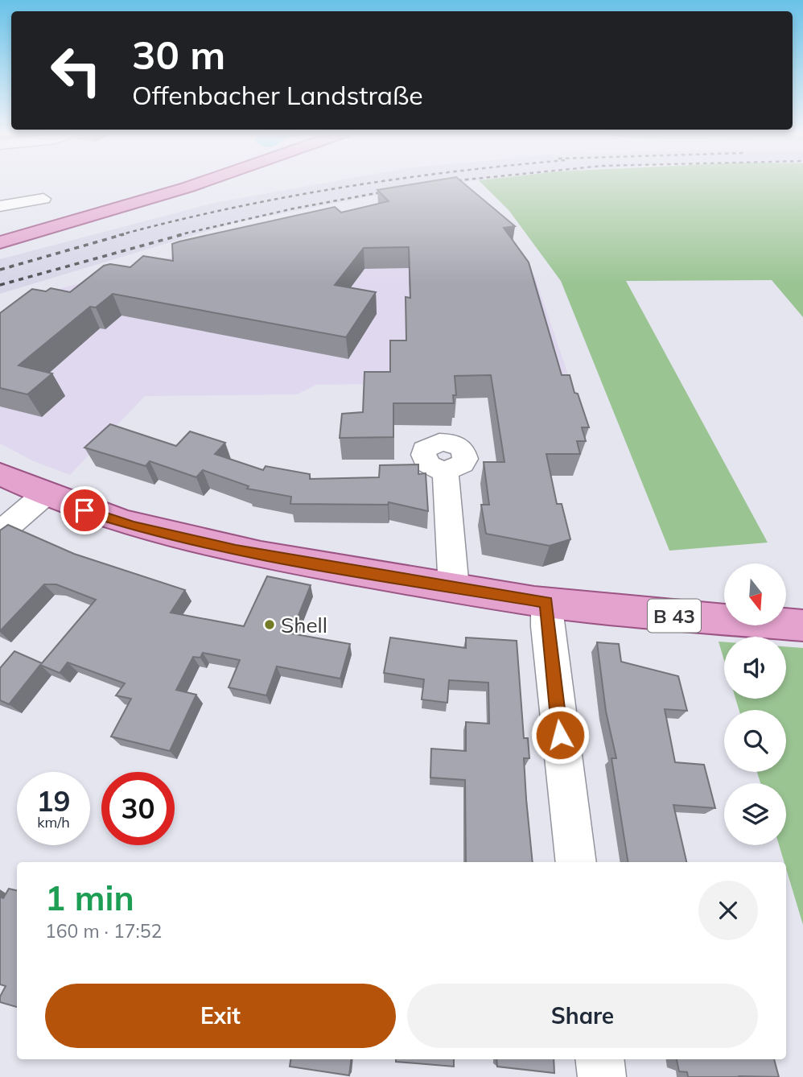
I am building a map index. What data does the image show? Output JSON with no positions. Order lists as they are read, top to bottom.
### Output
{
  "streets": {
    "main road": ["B 43"]
  },
  "places": ["Shell"],
  "north": "bottom",
  "page": {
    "turn": ["30 m", "Offenbacher Landstraße"],
    "speed": "19 km/h",
    "limit": "30",
    "heading": ["1 min", "160 m · 17:52"],
    "buttons": ["Exit", "Share"]
  }
}
